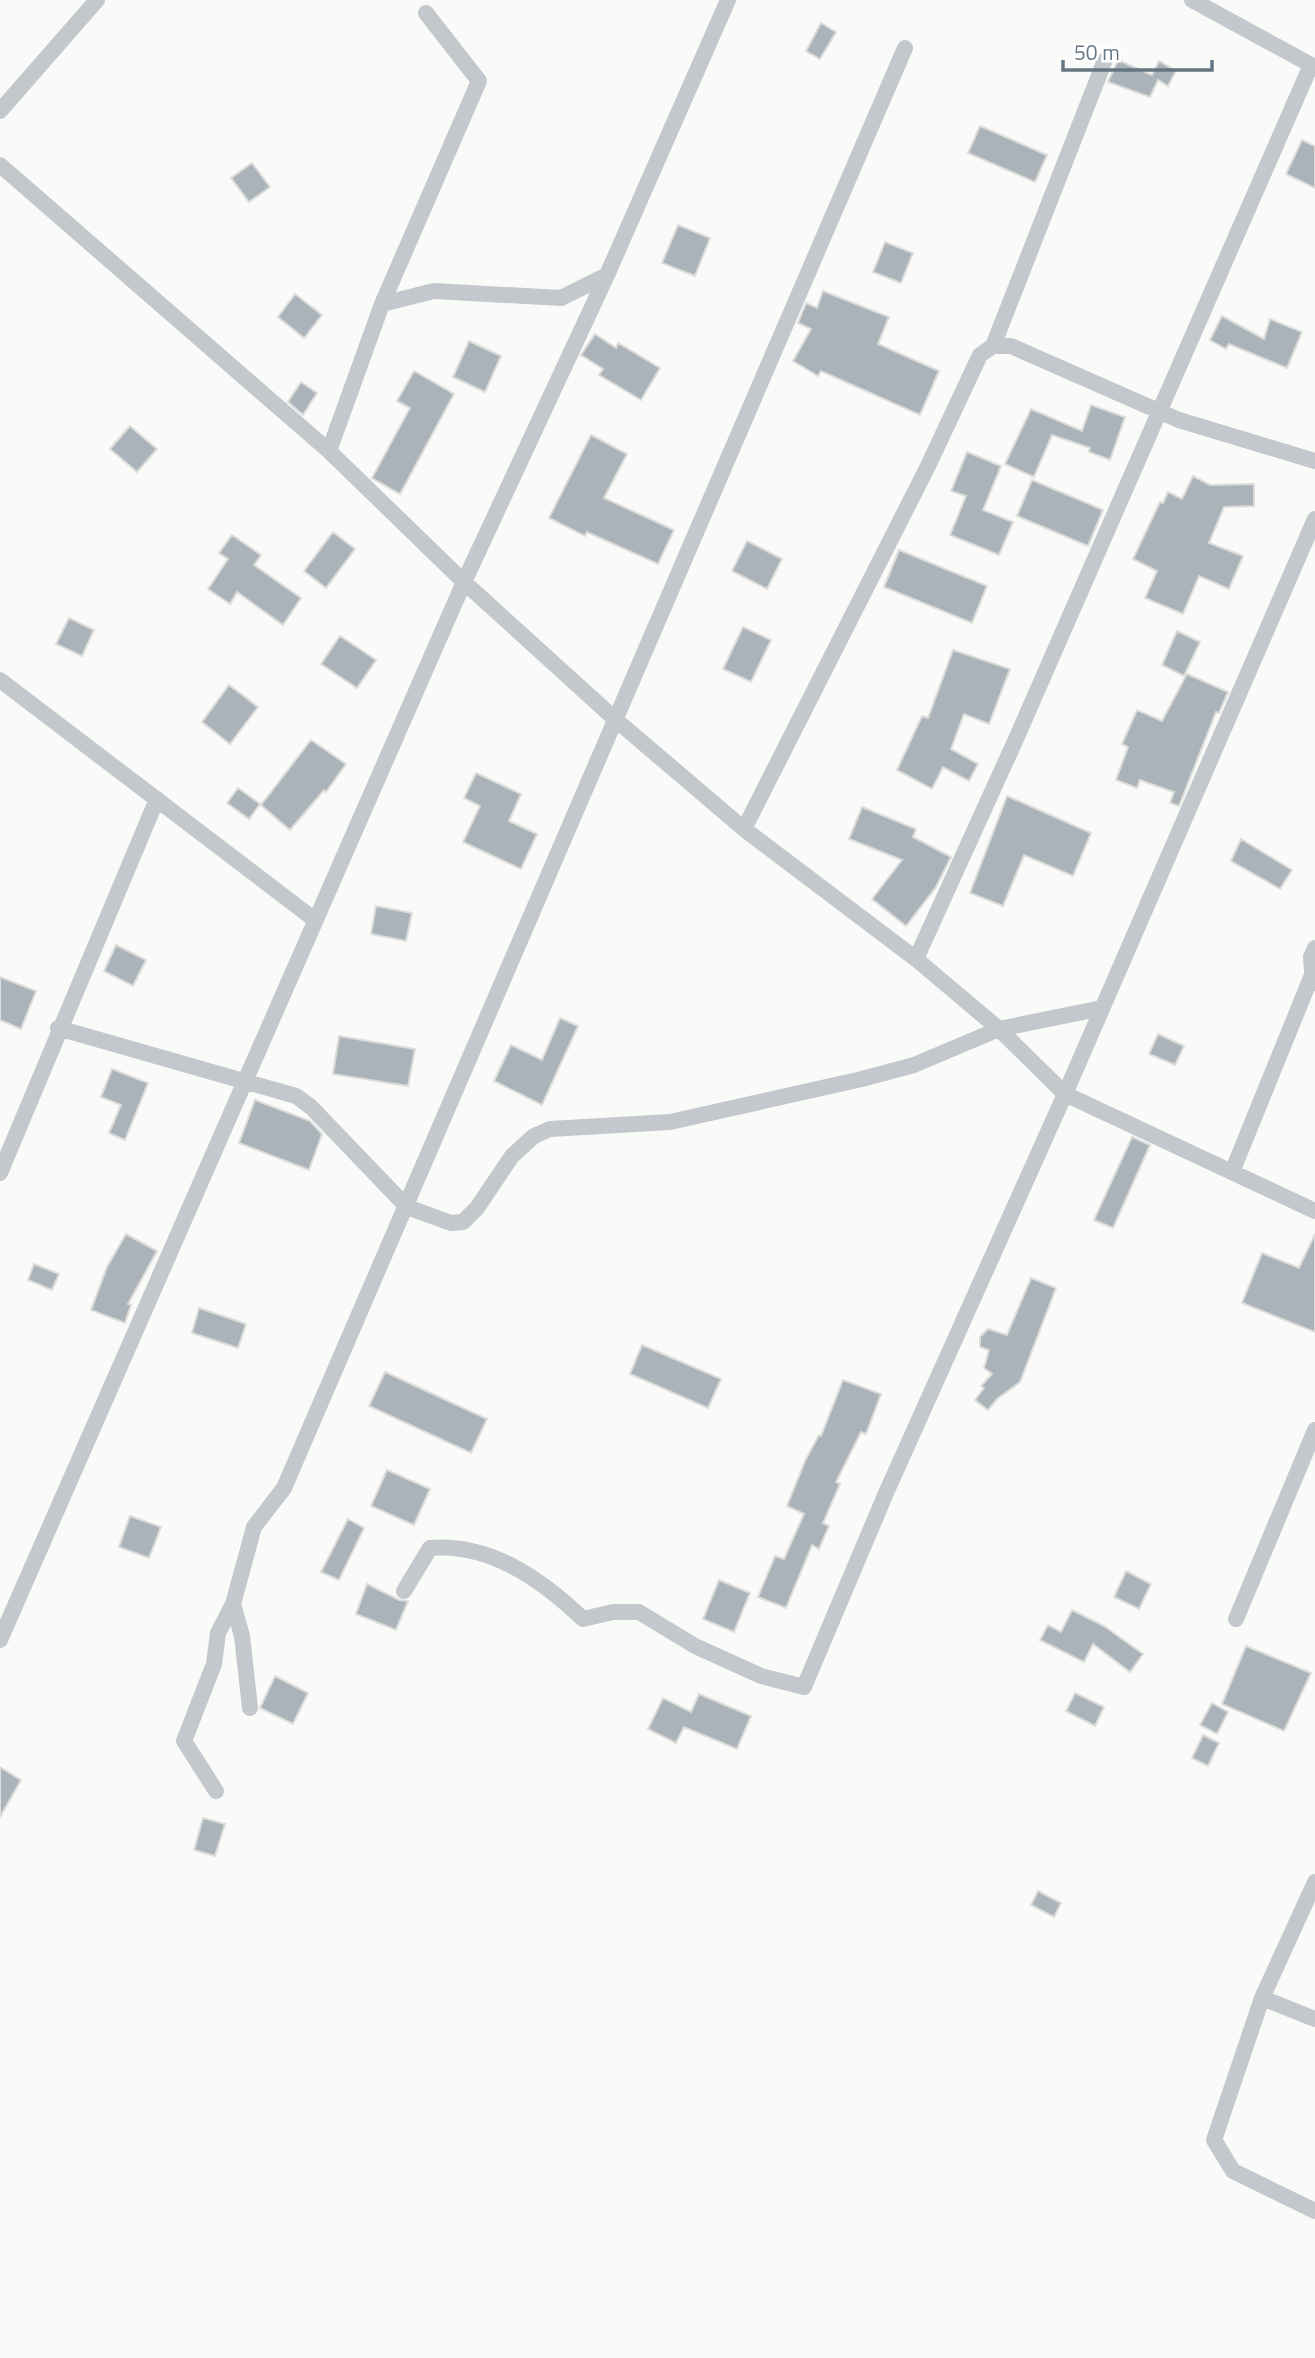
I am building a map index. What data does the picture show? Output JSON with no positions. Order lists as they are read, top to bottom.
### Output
{
  "scale_bar": "50 m"
}
